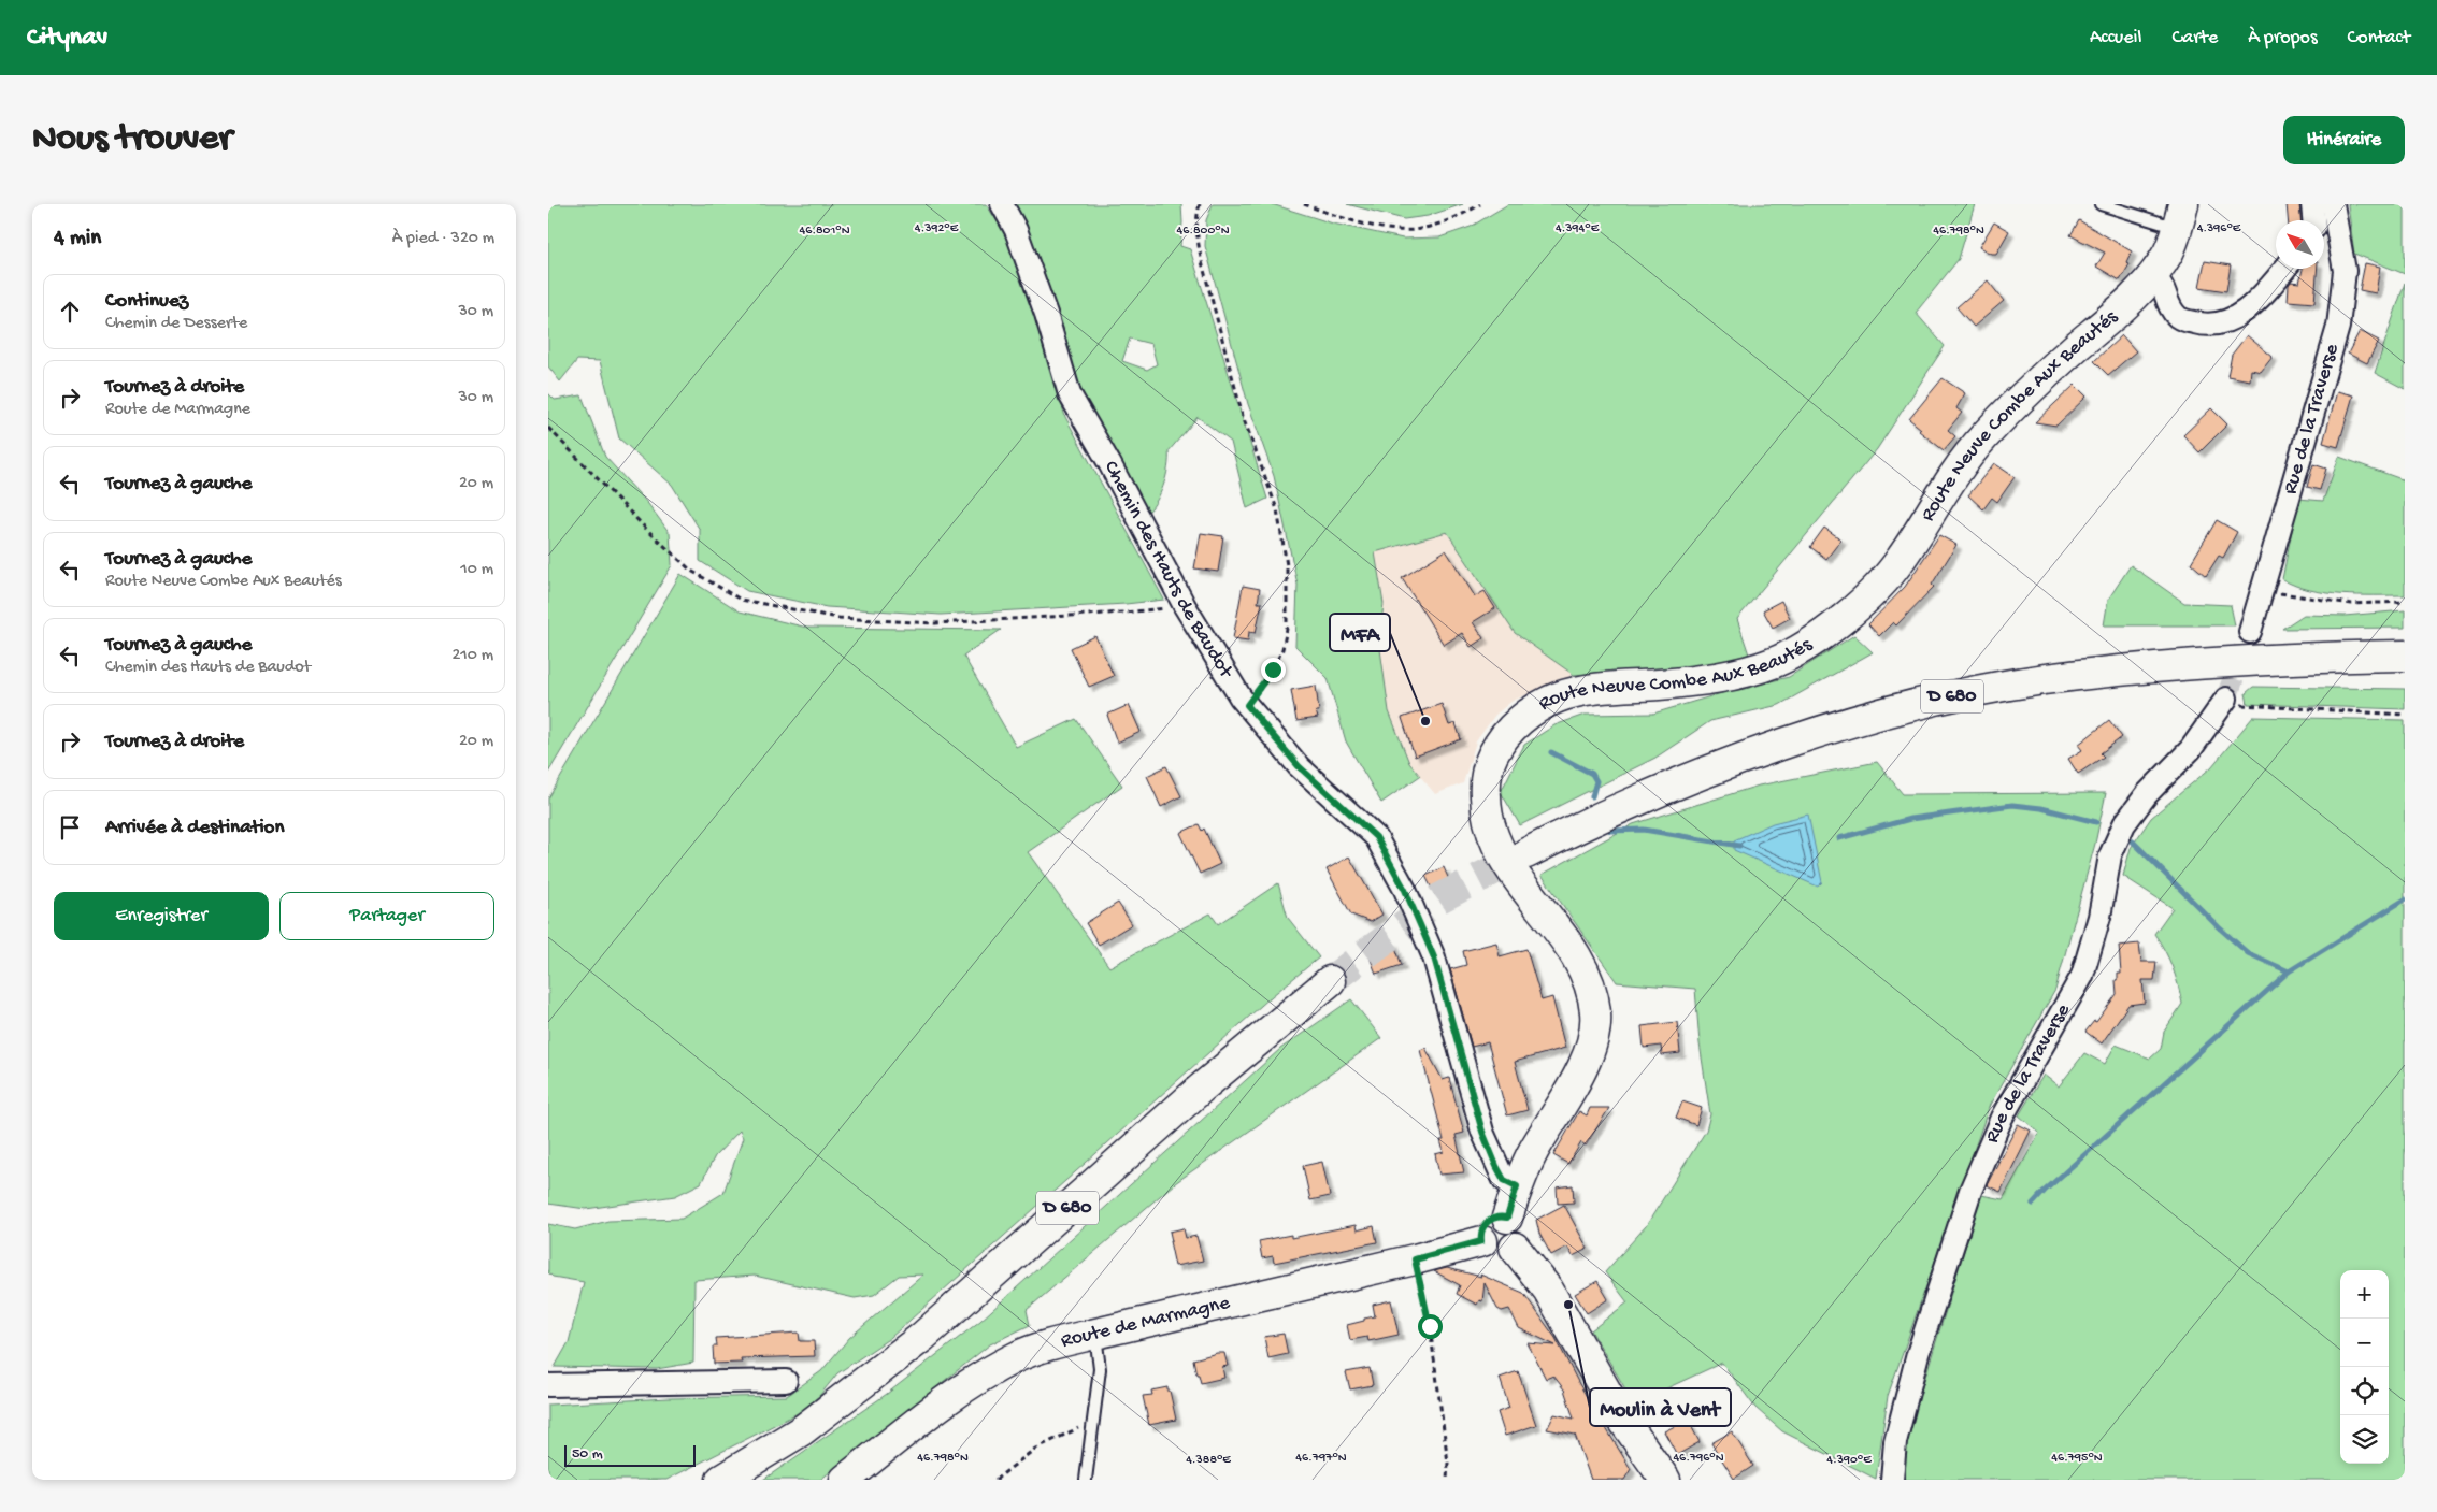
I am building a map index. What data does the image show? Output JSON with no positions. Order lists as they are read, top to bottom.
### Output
{
  "streets": {
    "main road": ["Route Neuve Combe Aux Beautés", "D 680", "Route de Marmagne"],
    "street": ["Rue de la Traverse", "Chemin des Hauts de Baudot"]
  },
  "crossings": [
    ["Route Neuve Combe Aux Beautés", "Chemin des Hauts de Baudot"],
    ["Route Neuve Combe Aux Beautés", "Route de Marmagne"]
  ],
  "places": ["MFA", "Moulin à Vent"],
  "scale_bar": "50 m",
  "north": "top left",
  "page": {
    "header": "Citynav",
    "nav": [
      "Accueil",
      "Carte",
      "À propos",
      "Contact"
    ],
    "buttons": [
      "Itinéraire",
      ["Enregistrer", "Partager"]
    ],
    "title": "Nous trouver",
    "heading": ["4 min", "À pied · 320 m"],
    "list": [
      ["Continuez", "Chemin de Desserte", "30 m"],
      ["Tournez à droite", "Route de Marmagne", "30 m"],
      ["Tournez à gauche", "20 m"],
      ["Tournez à gauche", "Route Neuve Combe Aux Beautés", "10 m"],
      ["Tournez à gauche", "Chemin des Hauts de Baudot", "210 m"],
      ["Tournez à droite", "20 m"],
      "Arrivée à destination"
    ],
    "map_buttons": ["+", "−"],
    "scale": "50 m"
  },
  "coordinates": [
    "4.392°E",
    "4.394°E",
    "4.396°E",
    "46.801°N",
    "46.800°N",
    "46.798°N",
    "46.797°N",
    "46.796°N",
    "46.795°N",
    "4.388°E",
    "4.390°E"
  ]
}
